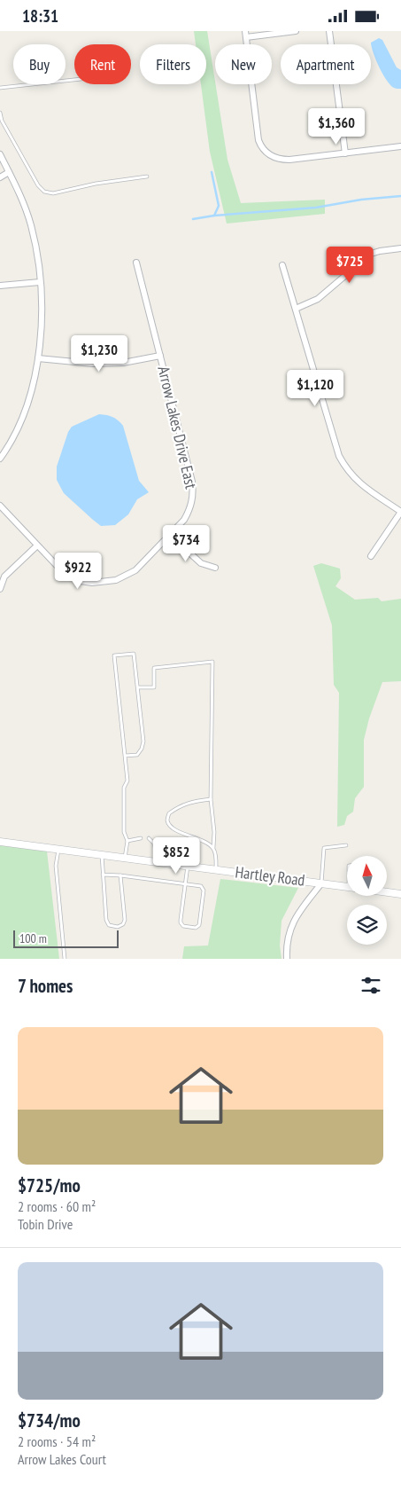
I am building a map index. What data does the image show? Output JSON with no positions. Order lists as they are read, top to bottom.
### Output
{
  "streets": {
    "street": ["Arrow Lakes Drive East", "Hartley Road"]
  },
  "scale_bar": "100 m",
  "north": "top",
  "page": {
    "status": "18:31",
    "chip": [
      "Buy",
      "Rent",
      "Filters",
      "New",
      "Apartment"
    ],
    "price": [
      "$1,360",
      "$725",
      "$1,230",
      "$1,120",
      "$734",
      "$922",
      "$852"
    ],
    "scale": "100 m",
    "heading": "7 homes",
    "list": [
      {
        "name": "$725/mo",
        "note": "2 rooms · 60 m² · Tobin Drive"
      },
      {
        "name": "$734/mo",
        "note": "2 rooms · 54 m² · Arrow Lakes Court"
      }
    ]
  }
}
